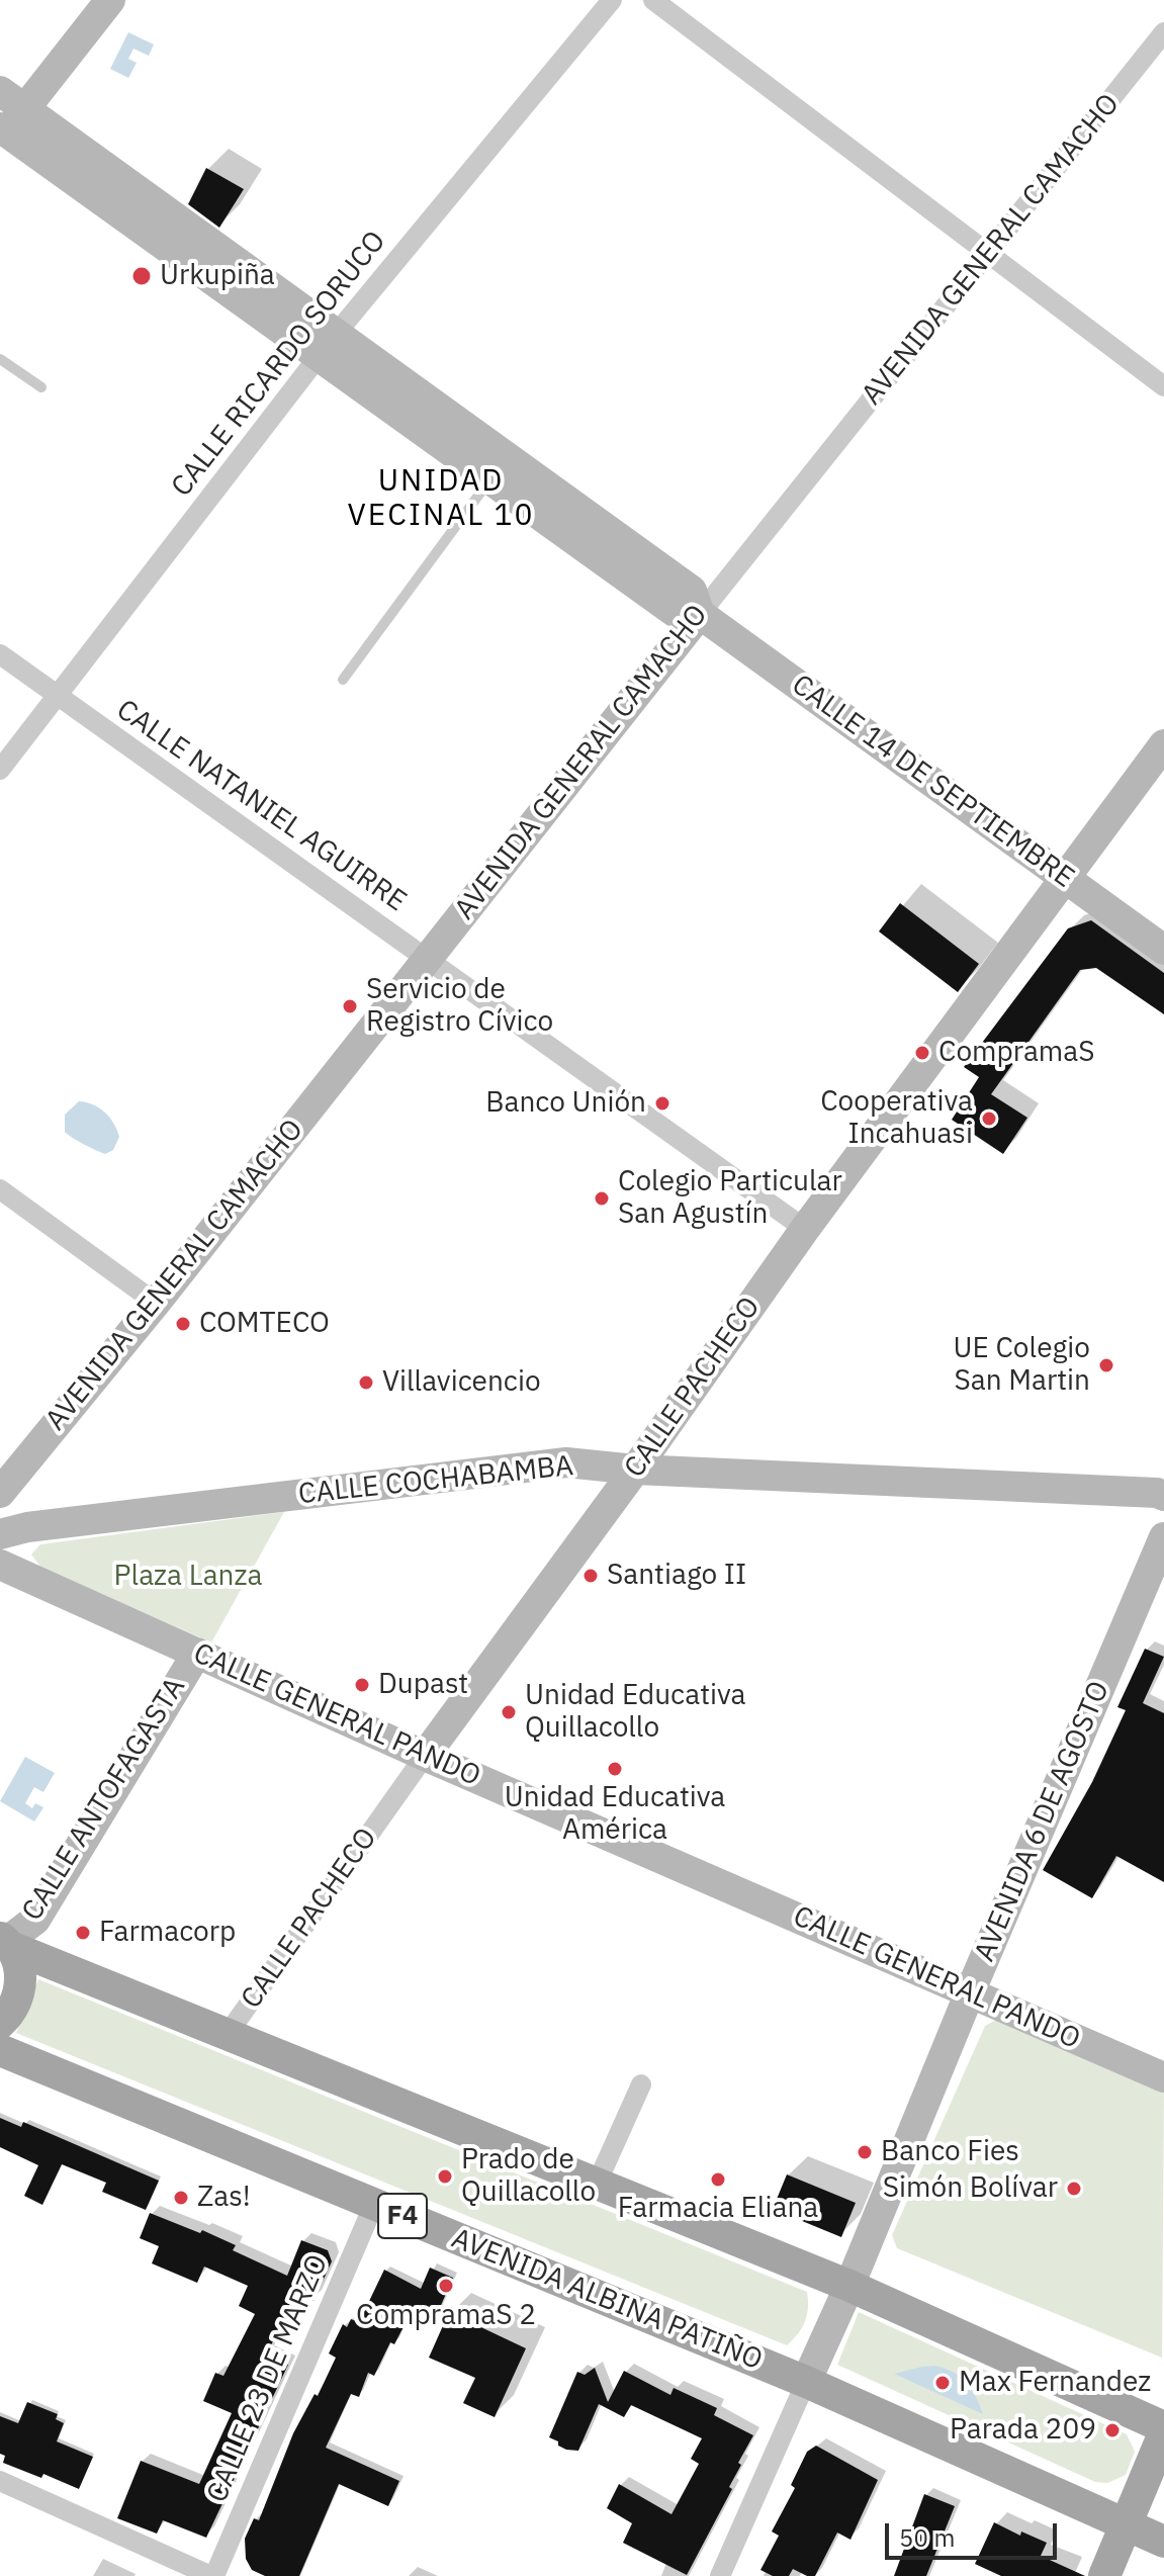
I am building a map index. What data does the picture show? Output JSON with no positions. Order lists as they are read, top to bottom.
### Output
{
  "streets": {
    "main road": [
      "AVENIDA GENERAL CAMACHO",
      "CALLE 14 DE SEPTIEMBRE",
      "CALLE PACHECO",
      "CALLE COCHABAMBA",
      "CALLE GENERAL PANDO",
      "CALLE ANTOFAGASTA",
      "AVENIDA 6 DE AGOSTO",
      "F4",
      "AVENIDA ALBINA PATIÑO"
    ],
    "street": ["CALLE RICARDO SORUCO", "CALLE NATANIEL AGUIRRE", "CALLE 23 DE MARZO"]
  },
  "crossings": [
    ["AVENIDA GENERAL CAMACHO", "CALLE 14 DE SEPTIEMBRE"],
    ["AVENIDA GENERAL CAMACHO", "CALLE NATANIEL AGUIRRE"],
    ["CALLE RICARDO SORUCO", "CALLE 14 DE SEPTIEMBRE"],
    ["CALLE RICARDO SORUCO", "CALLE NATANIEL AGUIRRE"],
    ["CALLE 14 DE SEPTIEMBRE", "CALLE PACHECO"],
    ["CALLE NATANIEL AGUIRRE", "CALLE PACHECO"],
    ["CALLE PACHECO", "CALLE COCHABAMBA"],
    ["CALLE PACHECO", "CALLE GENERAL PANDO"],
    ["CALLE GENERAL PANDO", "CALLE ANTOFAGASTA"],
    ["CALLE GENERAL PANDO", "AVENIDA 6 DE AGOSTO"],
    ["AVENIDA 6 DE AGOSTO", "AVENIDA ALBINA PATIÑO"],
    ["AVENIDA ALBINA PATIÑO", "CALLE 23 DE MARZO"]
  ],
  "districts": ["UNIDAD VECINAL 10"],
  "parks": ["Plaza Lanza"],
  "places": [
    "Urkupiña",
    "Servicio de Registro Cívico",
    "CompramaS",
    "Banco Unión",
    "Cooperativa Incahuasi",
    "Colegio Particular San Agustín",
    "COMTECO",
    "UE Colegio San Martin",
    "Villavicencio",
    "Santiago II",
    "Dupast",
    "Unidad Educativa Quillacollo",
    "Unidad Educativa América",
    "Farmacorp",
    "Banco Fies",
    "Prado de Quillacollo",
    "Farmacia Eliana",
    "Simón Bolívar",
    "Zas!",
    "CompramaS 2",
    "Max Fernandez",
    "Parada 209"
  ],
  "scale_bar": "50 m"
}
